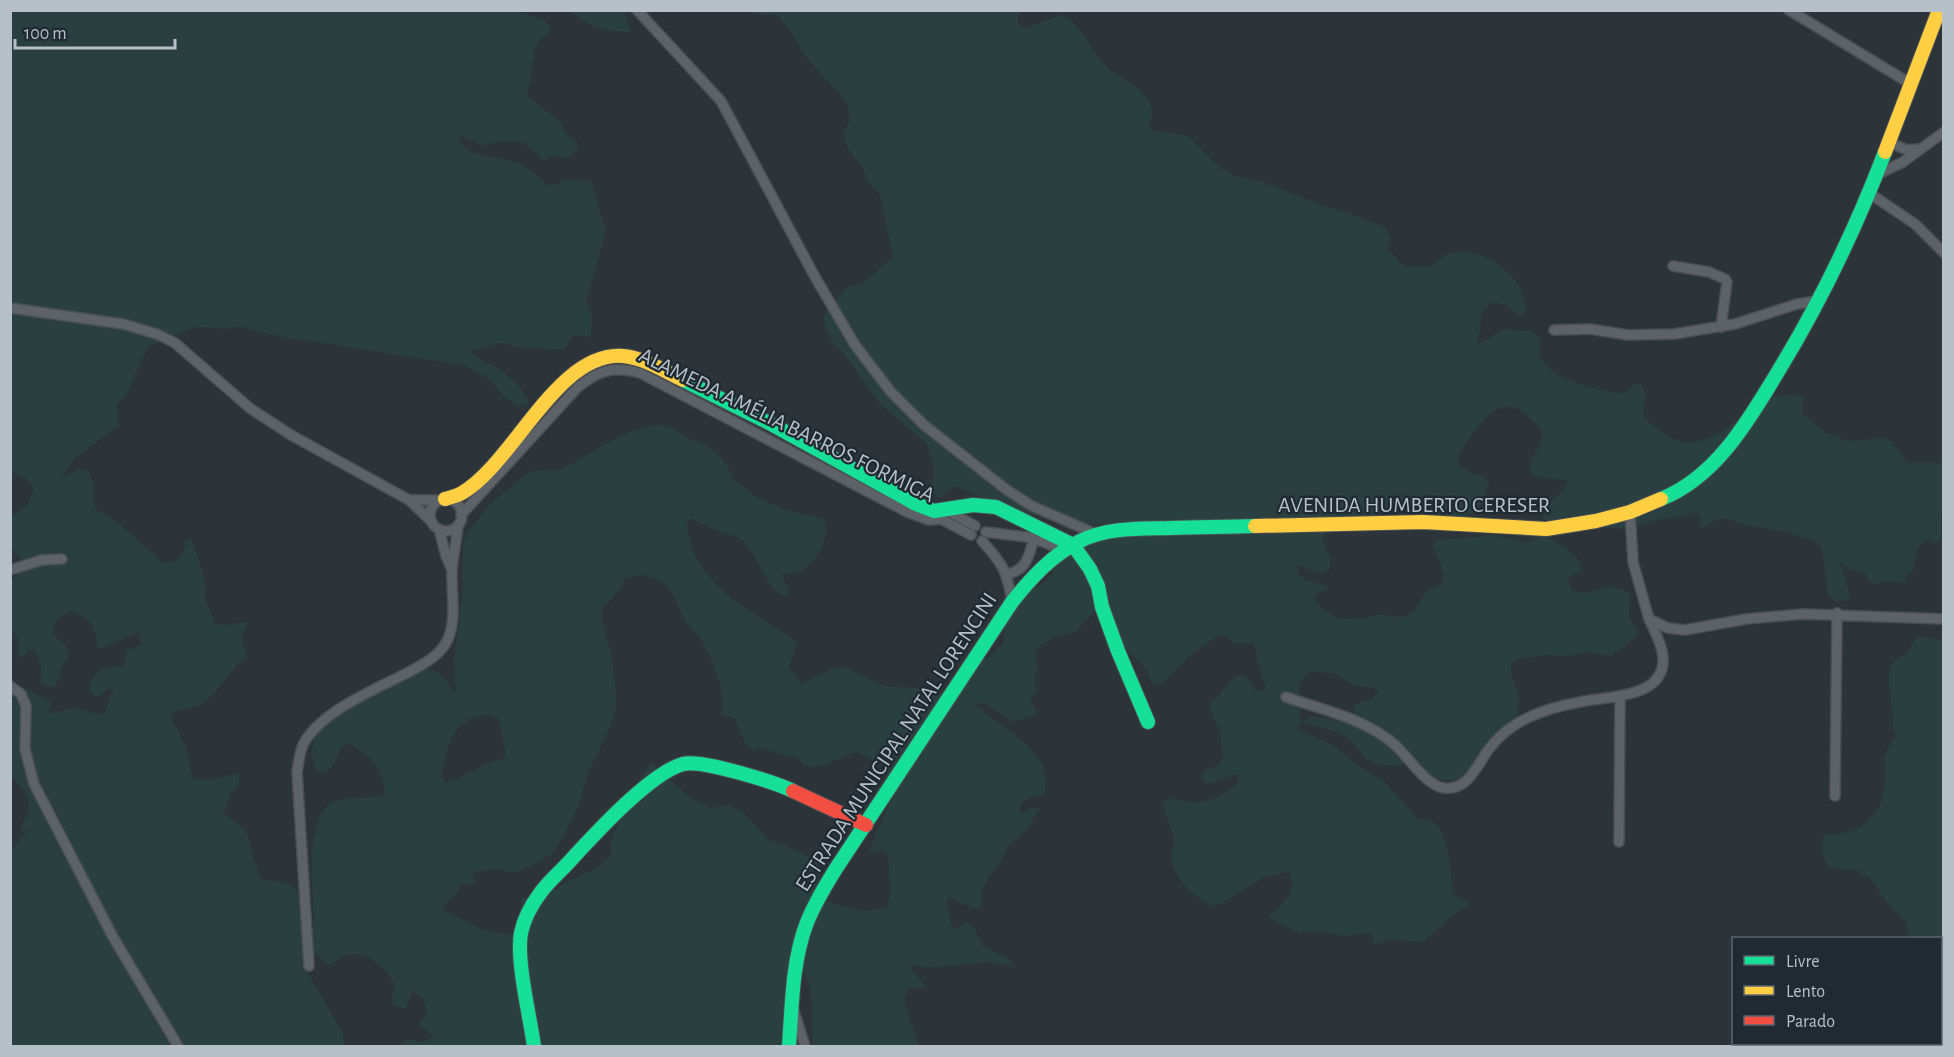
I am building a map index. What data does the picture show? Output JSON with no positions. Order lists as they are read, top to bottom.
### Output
{
  "streets": {
    "main road": ["ALAMEDA AMÉLIA BARROS FORMIGA", "AVENIDA HUMBERTO CERESER", "ESTRADA MUNICIPAL NATAL LORENCINI"]
  },
  "crossings": [
    ["ALAMEDA AMÉLIA BARROS FORMIGA", "AVENIDA HUMBERTO CERESER"],
    ["ALAMEDA AMÉLIA BARROS FORMIGA", "ESTRADA MUNICIPAL NATAL LORENCINI"],
    ["AVENIDA HUMBERTO CERESER", "ESTRADA MUNICIPAL NATAL LORENCINI"]
  ],
  "legend": ["Livre", "Lento", "Parado"],
  "scale_bar": "100 m"
}
